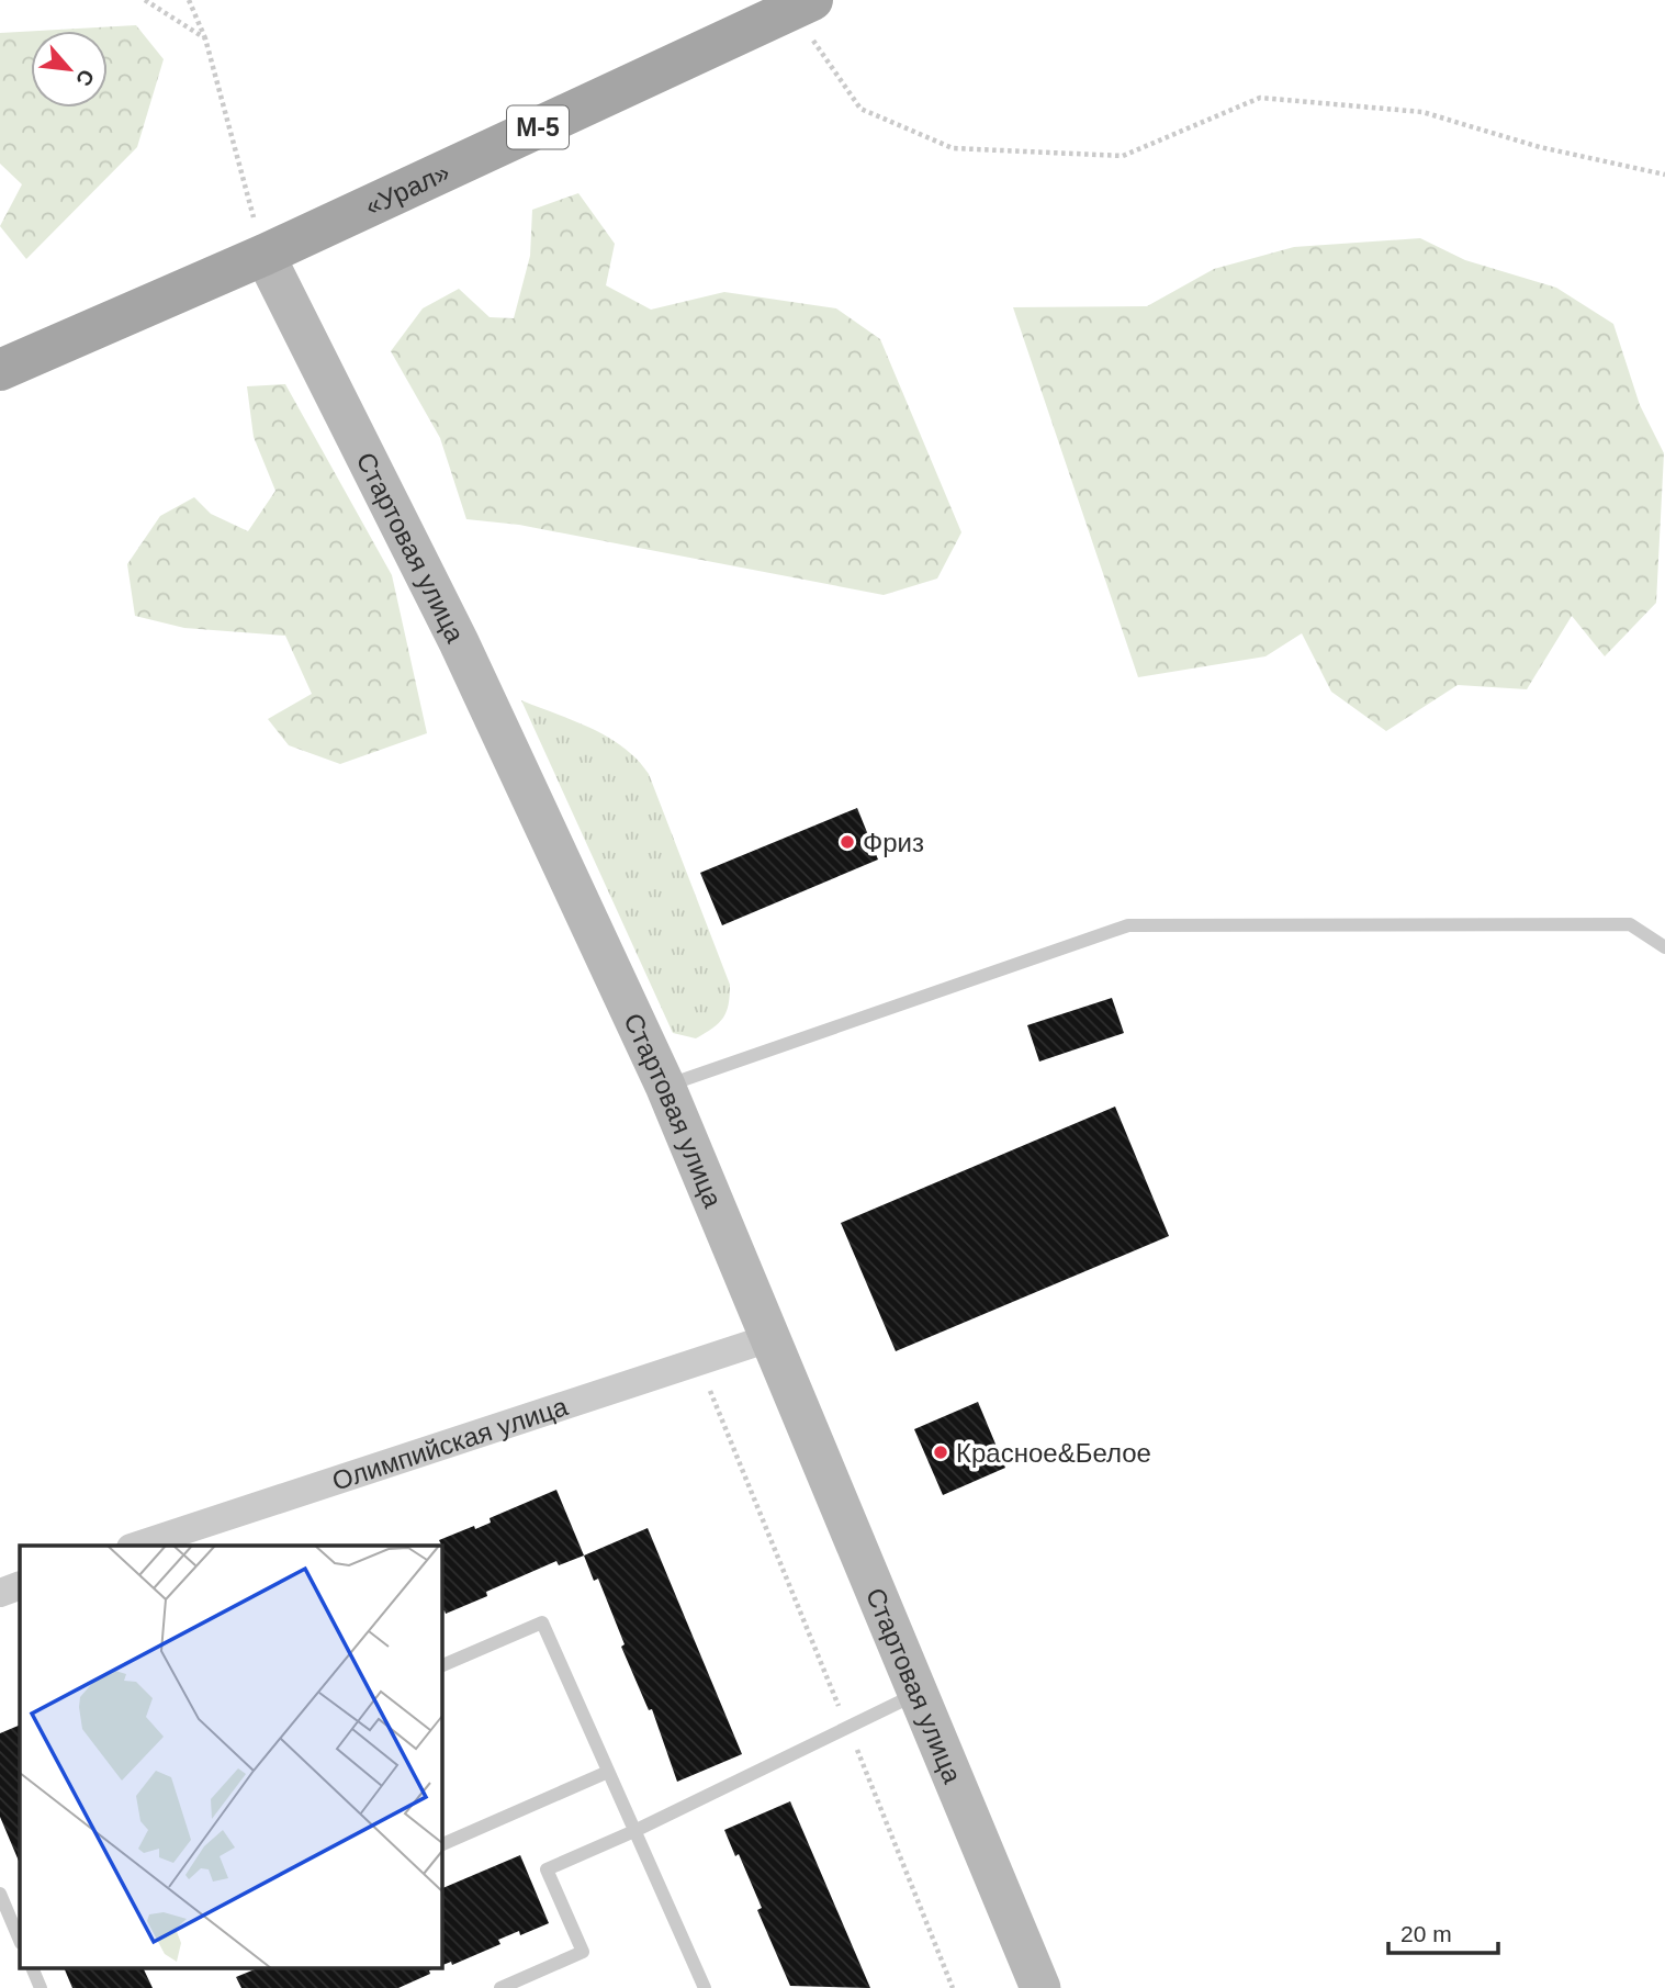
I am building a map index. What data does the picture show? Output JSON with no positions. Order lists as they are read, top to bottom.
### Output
{
  "streets": {
    "main road": ["М-5", "«Урал»", "Стартовая улица"],
    "street": ["Олимпийская улица"]
  },
  "crossings": [
    ["«Урал»", "Стартовая улица"],
    ["Стартовая улица", "Олимпийская улица"]
  ],
  "places": ["Фриз", "Красное&Белое"],
  "scale_bar": "20 m",
  "north": "bottom right"
}
